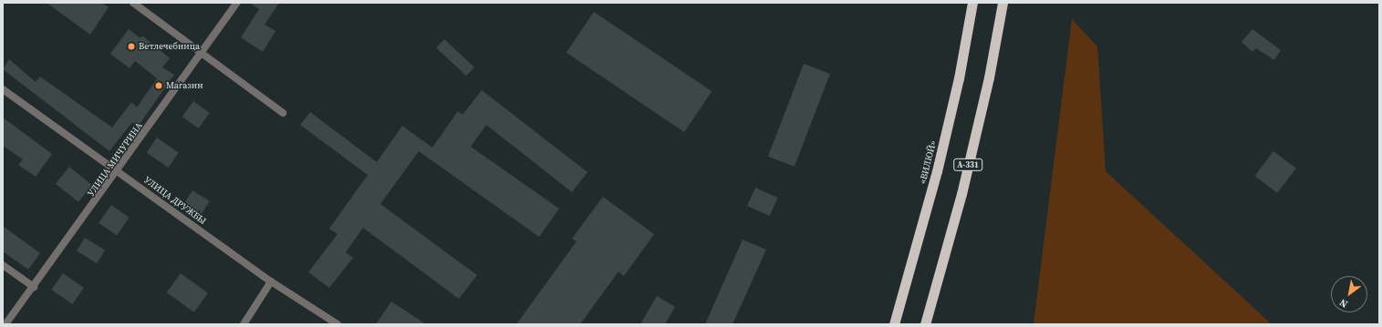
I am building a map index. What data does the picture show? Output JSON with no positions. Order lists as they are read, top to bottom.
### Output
{
  "streets": {
    "highway": ["«ВИЛЮЙ»", "А-331"],
    "street": ["УЛИЦА МИЧУРИНА", "УЛИЦА ДРУЖБЫ"]
  },
  "crossings": [
    ["УЛИЦА МИЧУРИНА", "УЛИЦА ДРУЖБЫ"]
  ],
  "places": ["Ветлечебница", "Магазин"],
  "north": "bottom left"
}
